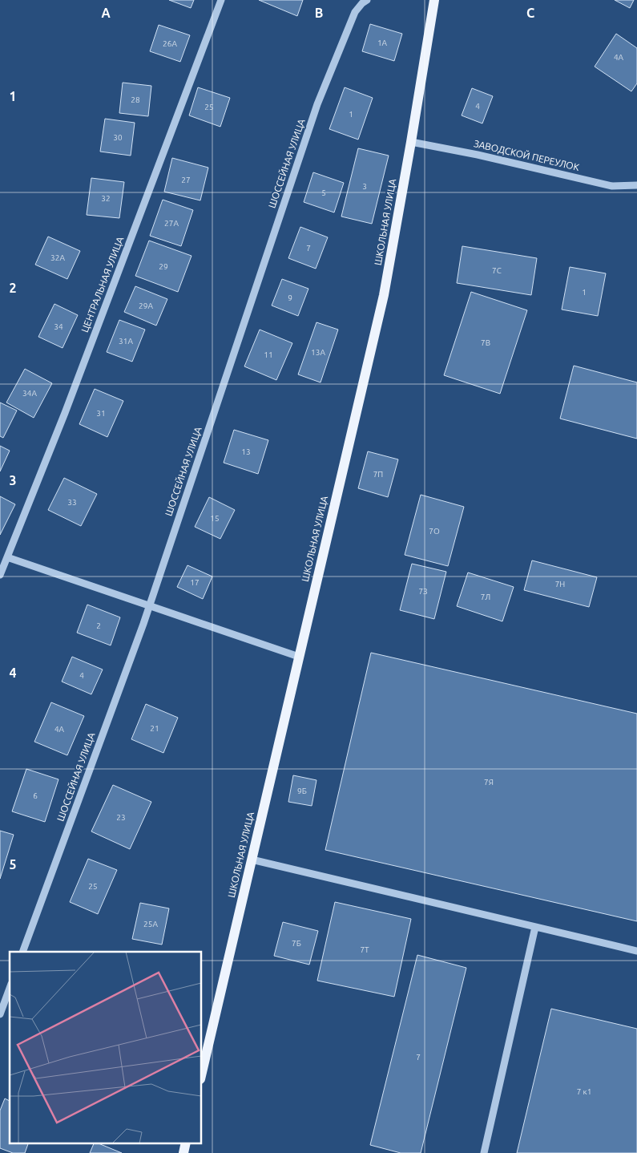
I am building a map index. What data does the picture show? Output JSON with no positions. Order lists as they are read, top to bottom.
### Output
{
  "streets": {
    "main road": ["ШКОЛЬНАЯ УЛИЦА"],
    "street": ["ЗАВОДСКОЙ ПЕРЕУЛОК", "ШОССЕЙНАЯ УЛИЦА", "ЦЕНТРАЛЬНАЯ УЛИЦА"]
  },
  "crossings": [
    ["ЗАВОДСКОЙ ПЕРЕУЛОК", "ШКОЛЬНАЯ УЛИЦА"]
  ],
  "house_numbers": [
    "1А",
    "26А",
    "4А",
    "28",
    "4",
    "25",
    "1",
    "30",
    "27",
    "3",
    "5",
    "32",
    "27А",
    "7",
    "32А",
    "29",
    "7С",
    "1",
    "9",
    "29А",
    "34",
    "31А",
    "7В",
    "13А",
    "11",
    "34А",
    "31",
    "13",
    "7П",
    "33",
    "15",
    "7О",
    "17",
    "7Н",
    "7З",
    "7Л",
    "2",
    "4",
    "21",
    "4А",
    "7Я",
    "9Б",
    "6",
    "23",
    "25",
    "25А",
    "7Б",
    "7Т",
    "7",
    "7 к1"
  ],
  "grid": {
    "columns": ["A", "B", "C"],
    "rows": [
      "1",
      "2",
      "3",
      "4",
      "5"
    ]
  }
}
